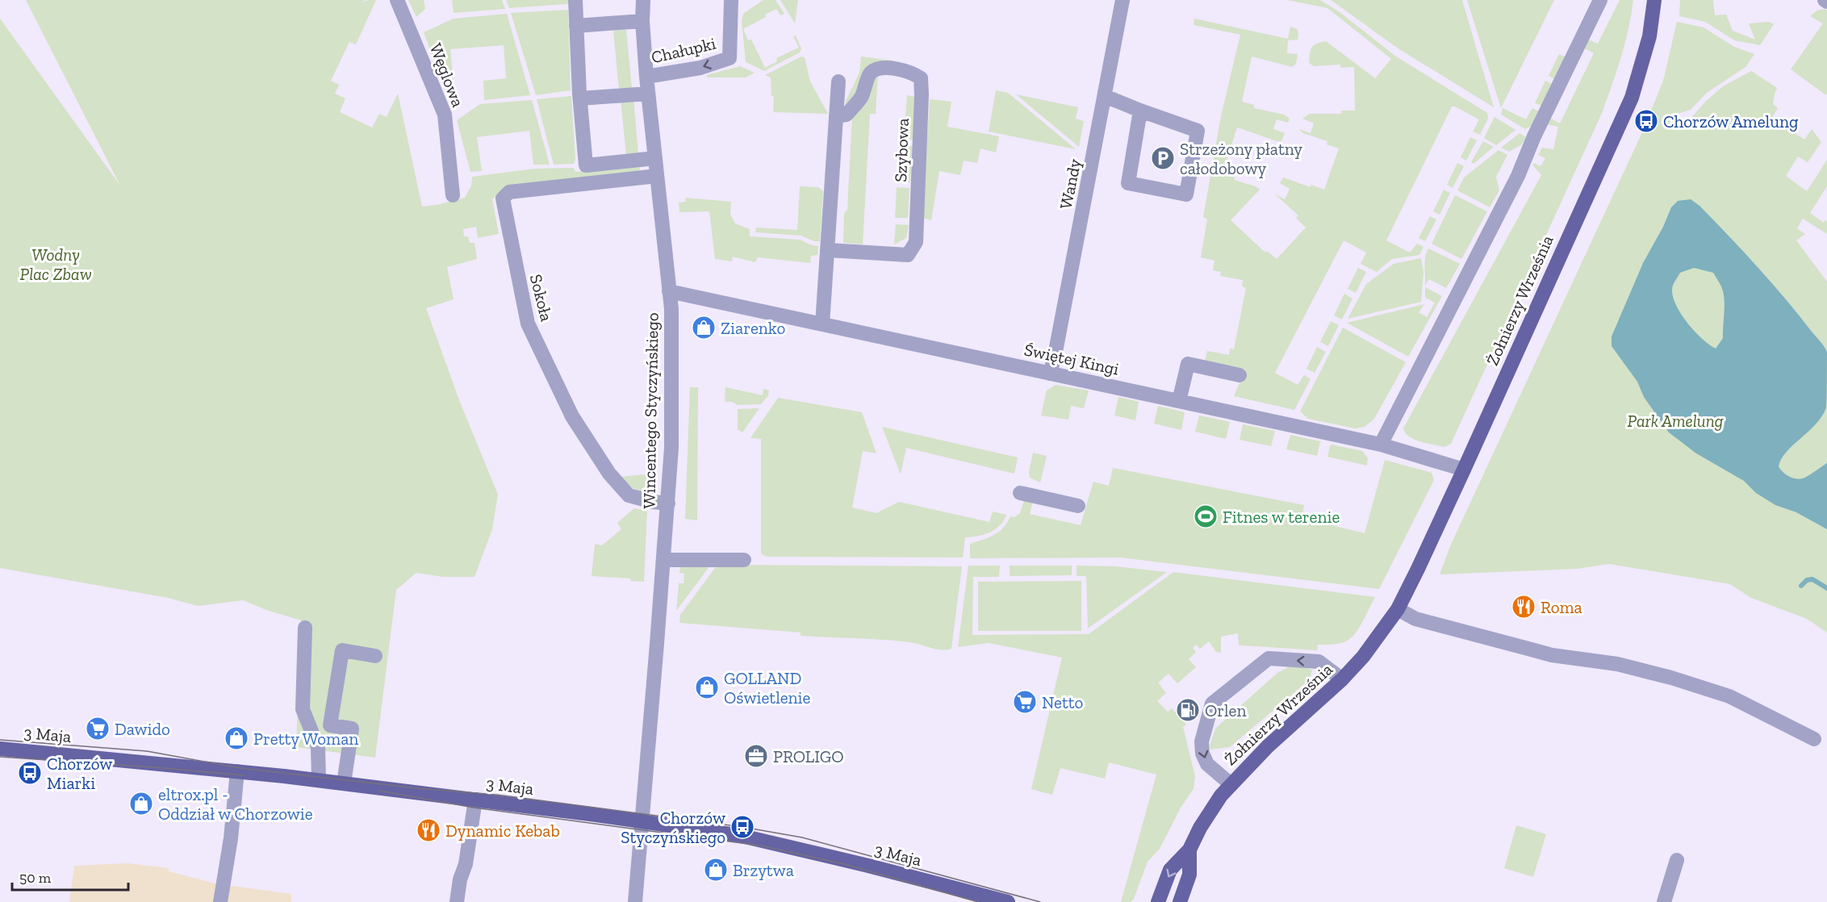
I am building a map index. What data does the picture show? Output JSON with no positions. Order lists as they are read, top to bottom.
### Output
{
  "streets": {
    "main road": ["Żołnierzy Września", "3 Maja"],
    "street": [
      "Chałupki",
      "Węglowa",
      "Szybowa",
      "Wandy",
      "Sokoła",
      "Świętej Kingi",
      "Wincentego Styczyńskiego"
    ]
  },
  "crossings": [
    ["Chałupki", "Wincentego Styczyńskiego"],
    ["Wandy", "Świętej Kingi"],
    ["Sokoła", "Wincentego Styczyńskiego"],
    ["Żołnierzy Września", "Świętej Kingi"],
    ["Świętej Kingi", "Wincentego Styczyńskiego"],
    ["Wincentego Styczyńskiego", "3 Maja"]
  ],
  "parks": ["Wodny Plac Zbaw", "Park Amelung"],
  "places": {
    "bus stop": ["Chorzów Amelung", "Chorzów Miarki", "Chorzów Styczyńskiego"],
    "parking": ["Strzeżony płatny całodobowy"],
    "shop": [
      "Ziarenko",
      "GOLLAND Oświetlenie",
      "Pretty Woman",
      "eltrox.pl - Oddział w Chorzowie",
      "Brzytwa"
    ],
    "sports": ["Fitnes w terenie"],
    "restaurant": ["Roma", "Dynamic Kebab"],
    "supermarket": ["Netto", "Dawido"],
    "fuel station": ["Orlen"],
    "office": ["PROLIGO"]
  },
  "scale_bar": "50 m"
}
